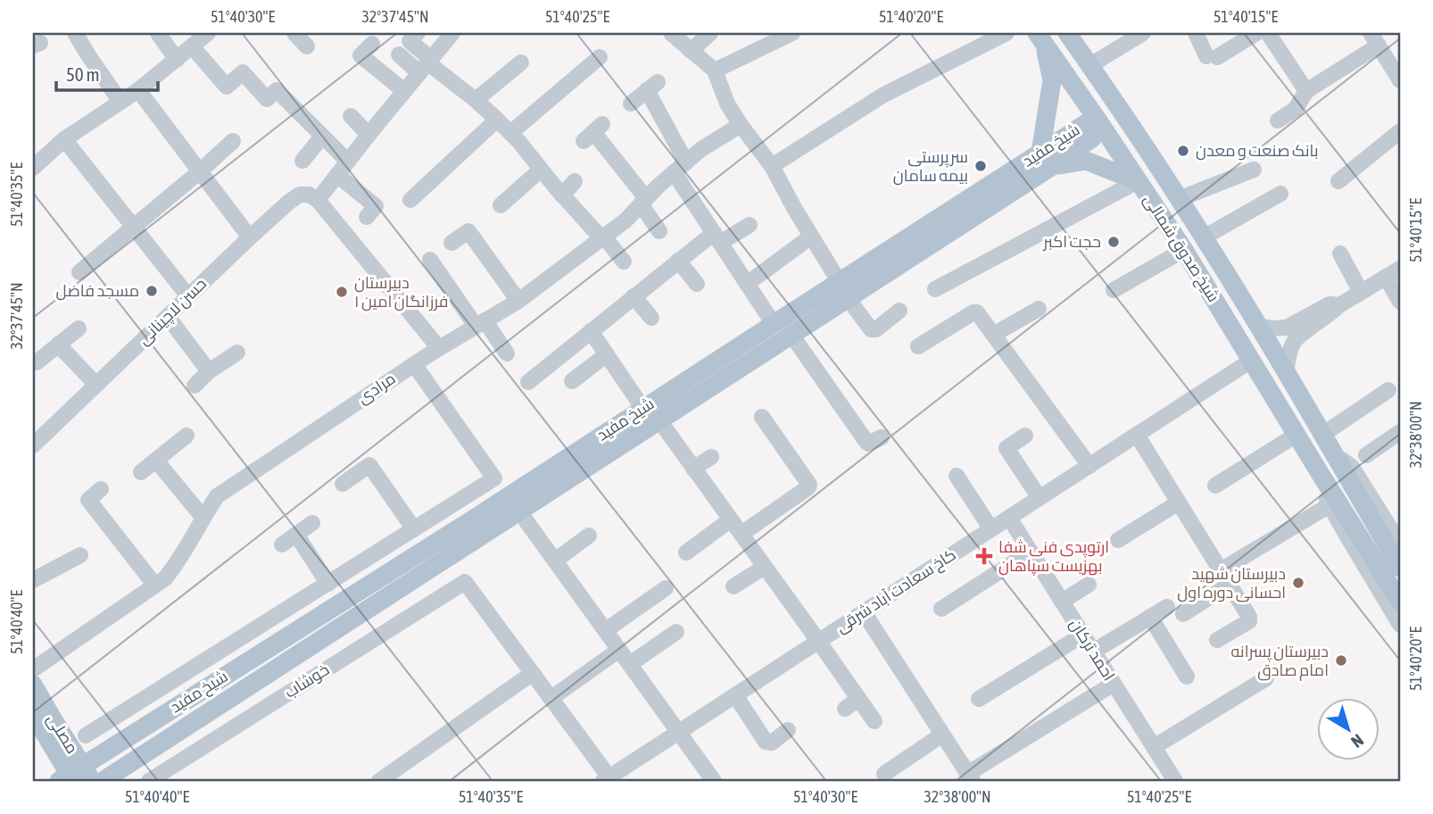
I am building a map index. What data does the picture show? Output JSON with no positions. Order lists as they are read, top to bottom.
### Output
{
  "streets": {
    "main road": ["شیخ مفید", "شیخ صدوق شمالی", "مصلی"],
    "street": [
      "حسن لاچینانی",
      "مرادی",
      "کاخ سعادت آباد شرقی",
      "احمد ترکان",
      "خوشاب"
    ]
  },
  "crossings": [
    ["شیخ مفید", "شیخ صدوق شمالی"],
    ["شیخ مفید", "مصلی"],
    ["شیخ صدوق شمالی", "کاخ سعادت آباد شرقی"],
    ["کاخ سعادت آباد شرقی", "احمد ترکان"]
  ],
  "places": {
    "other": [
      "بانک صنعت و معدن",
      "سرپرستی بیمه سامان",
      "حجت اکبر",
      "مسجد فاضل",
      "دبیرستان فرزانگان امین ۱",
      "دبیرستان شهید احسانى دوره اول",
      "دبیرستان پسرانه امام صادق"
    ],
    "health": ["ارتوپدی فنی شفا بهزیست سپاهان"]
  },
  "scale_bar": "50 m",
  "north": "bottom right",
  "coordinates": [
    "51°40'30\"E",
    "32°37'45\"N",
    "51°40'25\"E",
    "51°40'20\"E",
    "51°40'15\"E",
    "51°40'35\"E",
    "32°38'00\"N",
    "51°40'40\"E"
  ]
}
